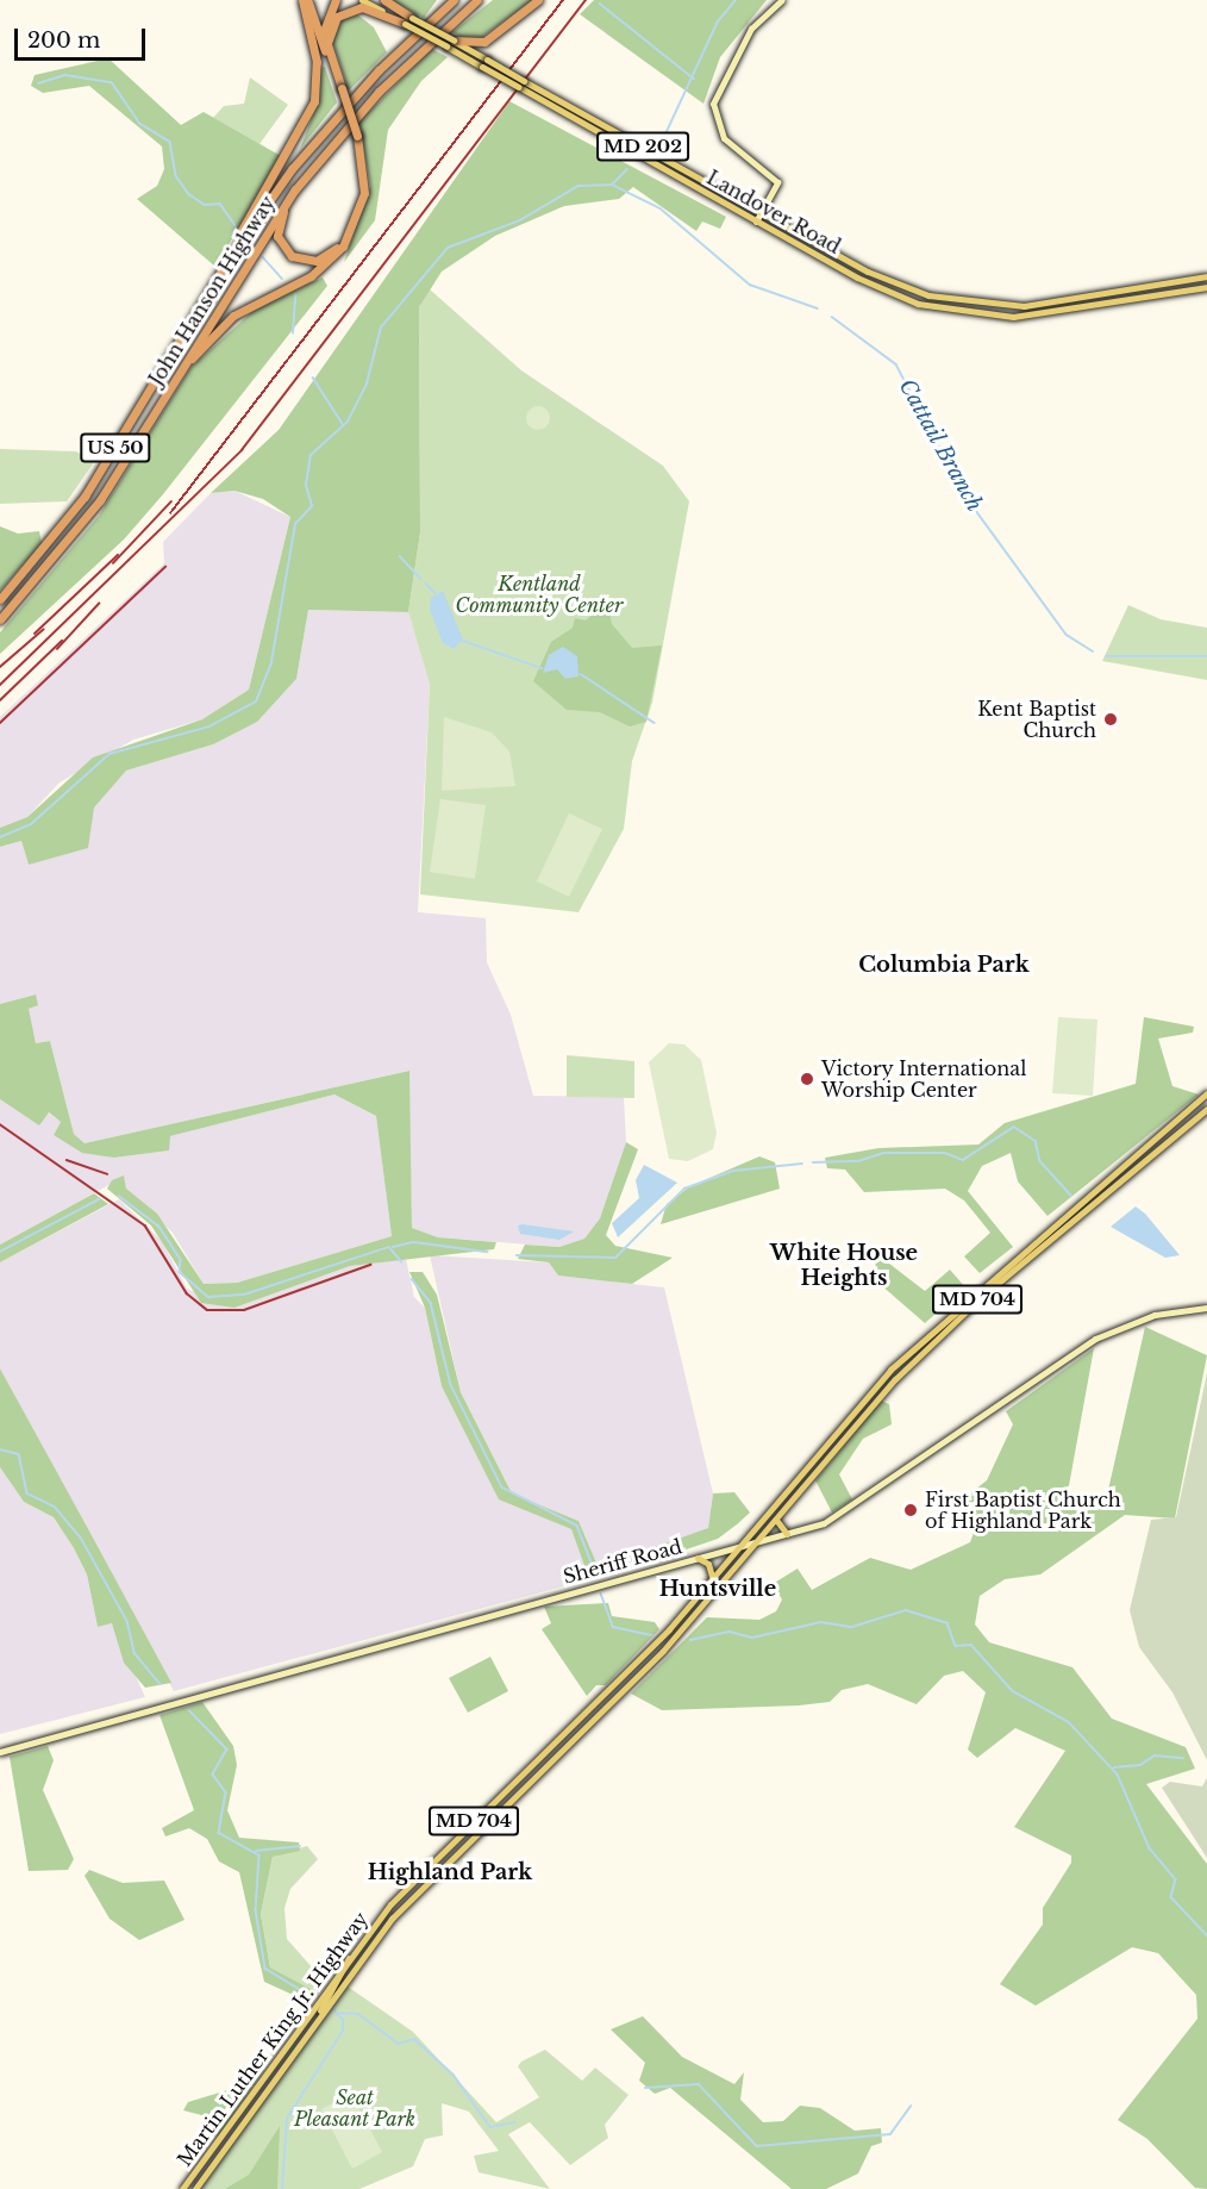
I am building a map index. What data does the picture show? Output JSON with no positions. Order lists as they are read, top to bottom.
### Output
{
  "streets": {
    "highway": ["John Hanson Highway", "US 50"],
    "main road": [
      "MD 202",
      "Landover Road",
      "MD 704",
      "Sheriff Road",
      "Martin Luther King Jr. Highway"
    ]
  },
  "crossings": [
    ["Sheriff Road", "Martin Luther King Jr. Highway"]
  ],
  "districts": [
    "Columbia Park",
    "White House Heights",
    "Huntsville",
    "Highland Park"
  ],
  "water": ["Cattail Branch"],
  "parks": ["Kentland Community Center", "Seat Pleasant Park"],
  "places": ["Kent Baptist Church", "Victory International Worship Center", "First Baptist Church of Highland Park"],
  "scale_bar": "200 m"
}
